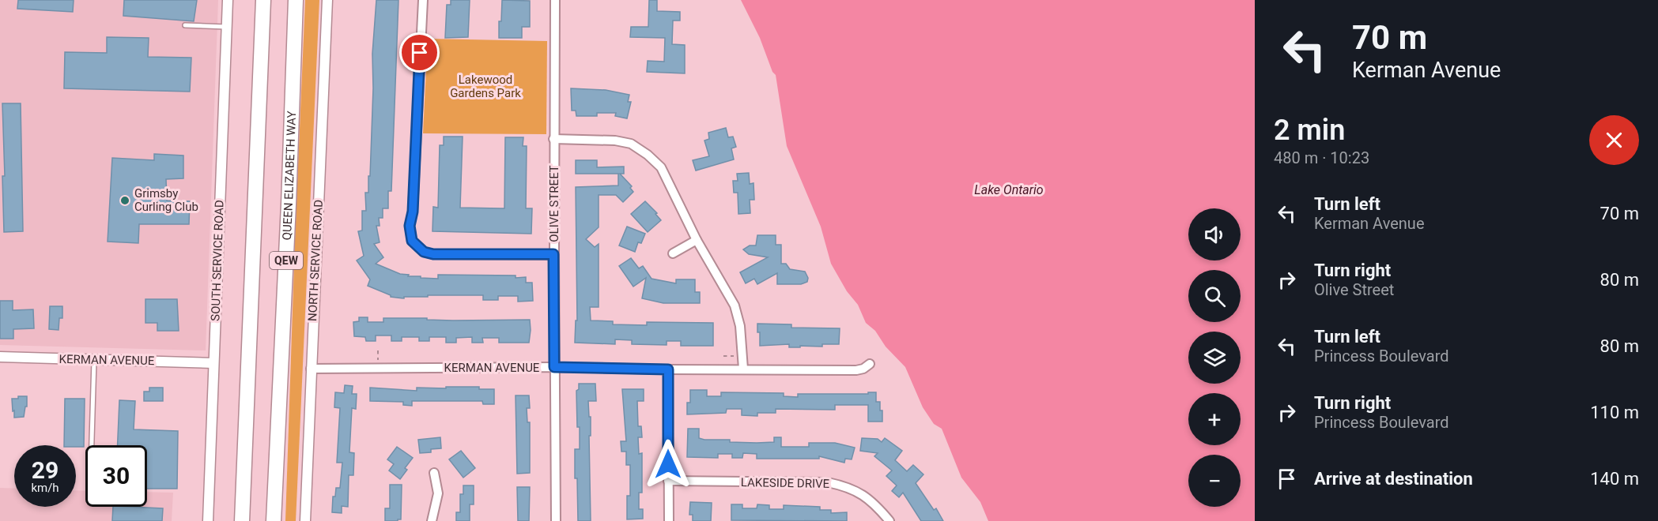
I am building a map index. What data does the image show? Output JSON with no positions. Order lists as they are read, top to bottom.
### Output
{
  "streets": {
    "highway": ["QUEEN ELIZABETH WAY", "QEW"],
    "street": [
      "OLIVE STREET",
      "SOUTH SERVICE ROAD",
      "NORTH SERVICE ROAD",
      "KERMAN AVENUE",
      "LAKESIDE DRIVE"
    ]
  },
  "crossings": [
    ["OLIVE STREET", "KERMAN AVENUE"],
    ["SOUTH SERVICE ROAD", "KERMAN AVENUE"],
    ["NORTH SERVICE ROAD", "KERMAN AVENUE"]
  ],
  "water": ["Lake Ontario"],
  "parks": ["Lakewood Gardens Park"],
  "places": ["Grimsby Curling Club"],
  "page": {
    "turn": ["70 m", "Kerman Avenue"],
    "heading": ["2 min", "480 m · 10:23"],
    "list": [
      {
        "name": "Turn left",
        "note": "Kerman Avenue",
        "value": "70 m"
      },
      {
        "name": "Turn right",
        "note": "Olive Street",
        "value": "80 m"
      },
      {
        "name": "Turn left",
        "note": "Princess Boulevard",
        "value": "80 m"
      },
      {
        "name": "Turn right",
        "note": "Princess Boulevard",
        "value": "110 m"
      },
      {
        "name": "Arrive at destination",
        "value": "140 m"
      }
    ],
    "map_buttons": ["+", "−"],
    "speed": "29 km/h",
    "limit": "30"
  }
}
